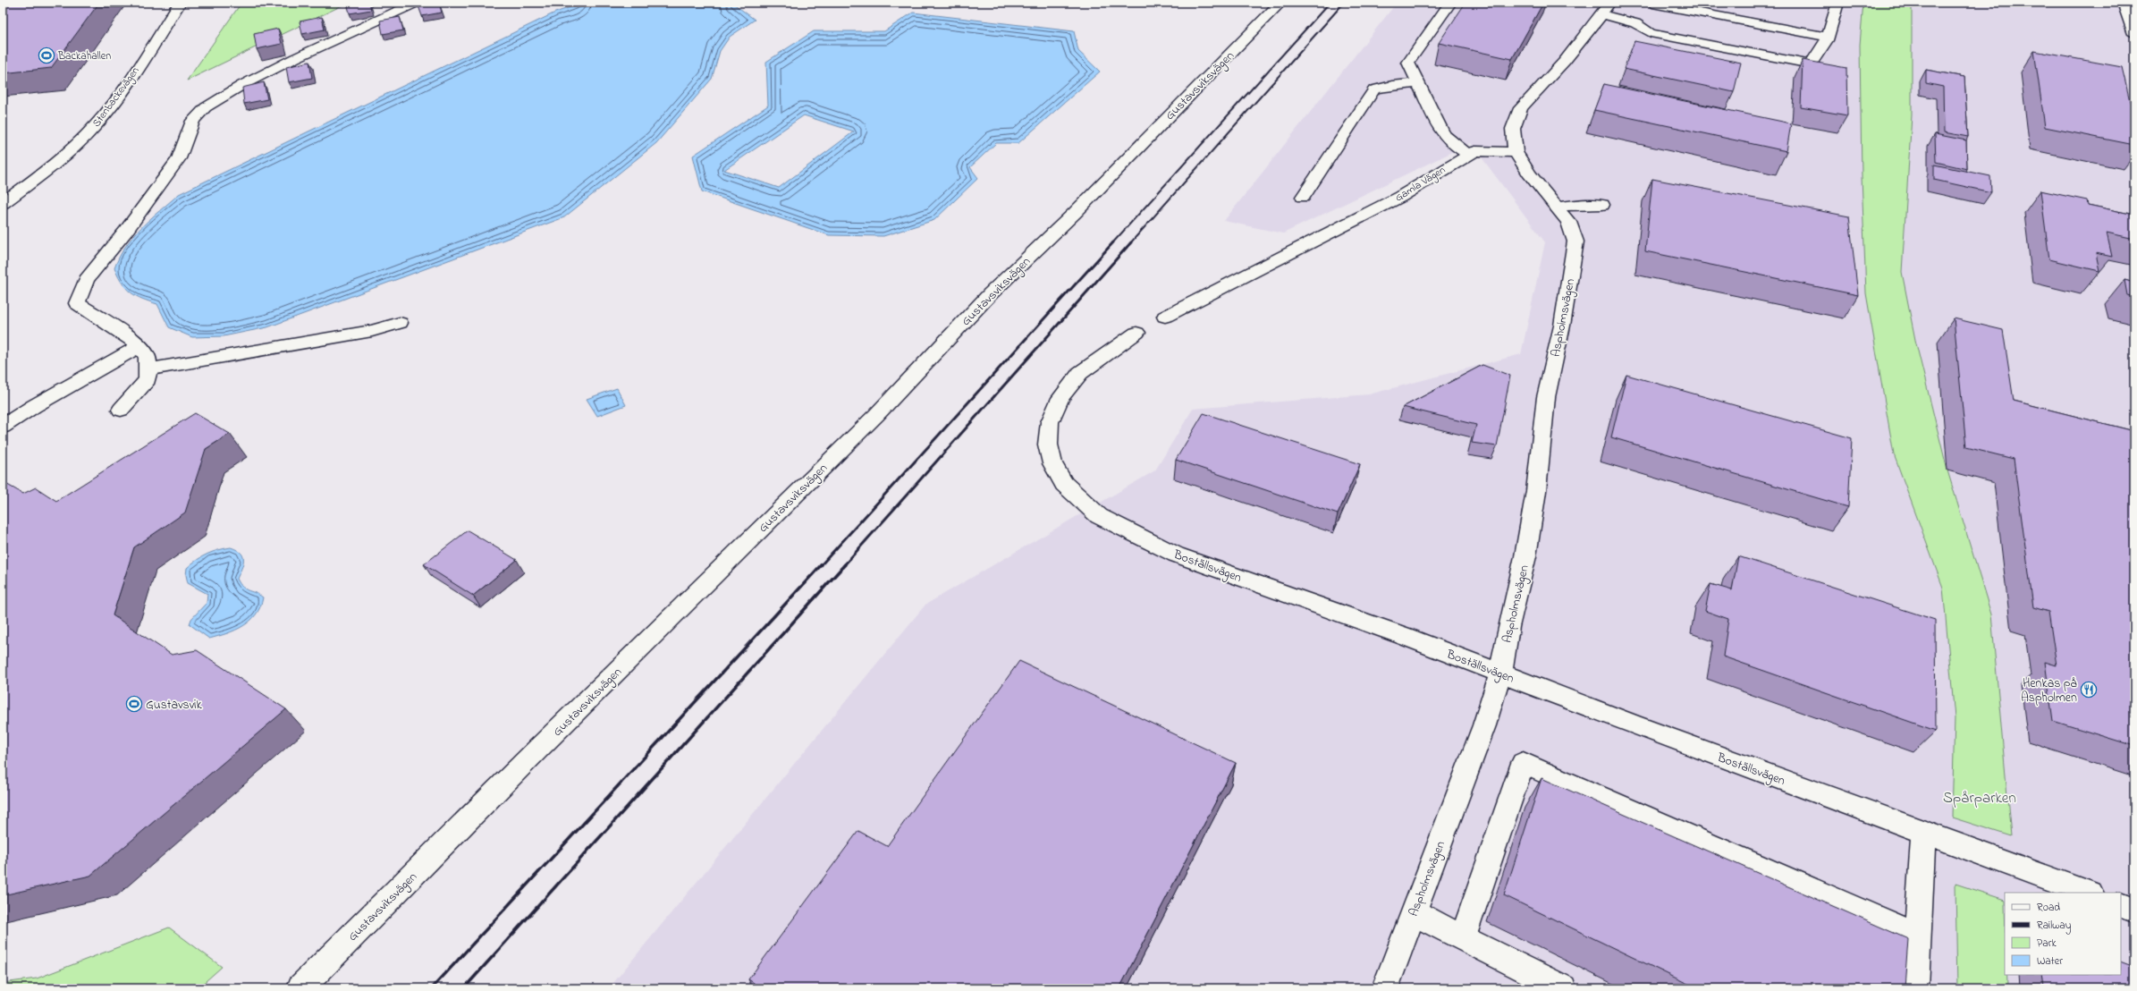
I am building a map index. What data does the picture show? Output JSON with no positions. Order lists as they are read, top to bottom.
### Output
{
  "streets": {
    "street": [
      "Gustavsviksvägen",
      "Stenbackevägen",
      "Gamla Vägen",
      "Aspholmsvägen",
      "Boställsvägen"
    ]
  },
  "crossings": [
    ["Gamla Vägen", "Aspholmsvägen"],
    ["Aspholmsvägen", "Boställsvägen"]
  ],
  "parks": ["Spårparken"],
  "places": {
    "sports": ["Backahallen", "Gustavsvik"],
    "restaurant": ["Henkas på Aspholmen"]
  },
  "legend": [
    "Road",
    "Railway",
    "Park",
    "Water"
  ]
}
